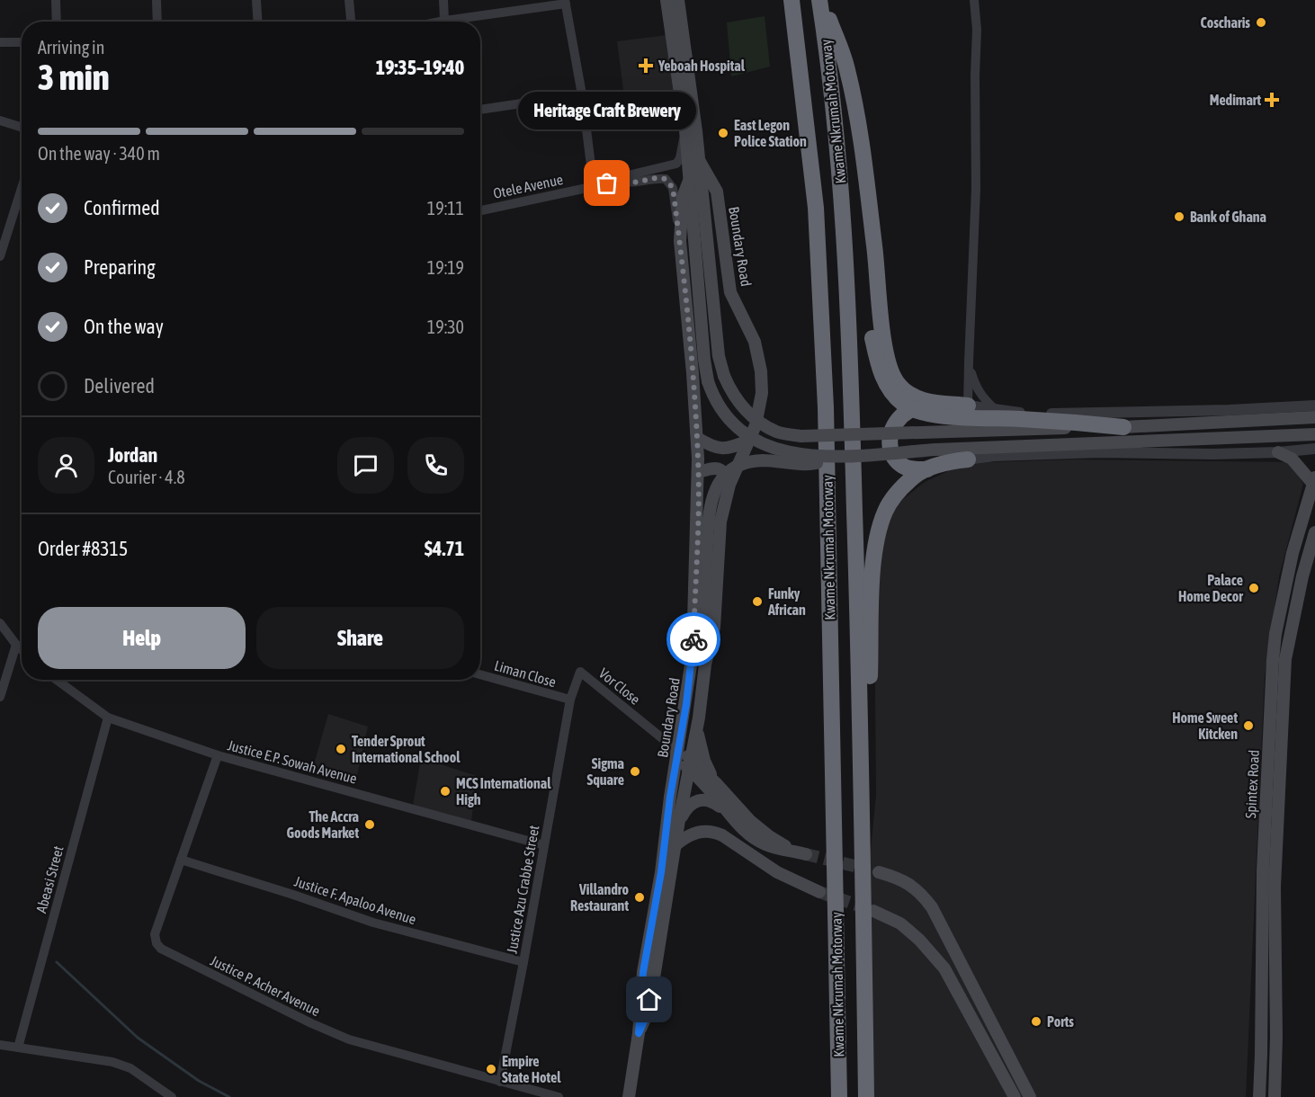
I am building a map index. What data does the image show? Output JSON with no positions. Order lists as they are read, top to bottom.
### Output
{
  "streets": {
    "highway": ["Kwame Nkrumah Motorway"],
    "main road": ["Boundary Road", "Spintex Road"],
    "street": [
      "Otele Avenue",
      "Liman Close",
      "Vor Close",
      "Justice E.P. Sowah Avenue",
      "Abeasi Street",
      "Justice Azu Crabbe Street",
      "Justice F. Apaloo Avenue",
      "Justice P. Acher Avenue"
    ]
  },
  "crossings": [
    ["Otele Avenue", "Boundary Road"],
    ["Boundary Road", "Vor Close"],
    ["Liman Close", "Justice Azu Crabbe Street"],
    ["Vor Close", "Justice Azu Crabbe Street"],
    ["Justice E.P. Sowah Avenue", "Abeasi Street"],
    ["Justice E.P. Sowah Avenue", "Justice Azu Crabbe Street"],
    ["Justice E.P. Sowah Avenue", "Justice P. Acher Avenue"],
    ["Justice Azu Crabbe Street", "Justice F. Apaloo Avenue"],
    ["Justice Azu Crabbe Street", "Justice P. Acher Avenue"],
    ["Justice F. Apaloo Avenue", "Justice P. Acher Avenue"]
  ],
  "places": {
    "other": [
      "Coscharis",
      "East Legon Police Station",
      "Heritage Craft Brewery",
      "Bank of Ghana",
      "Palace Home Decor",
      "Funky African",
      "Home Sweet Kitcken",
      "Tender Sprout International School",
      "Sigma Square",
      "MCS International High",
      "The Accra Goods Market",
      "Villandro Restaurant",
      "Ports",
      "Empire State Hotel"
    ],
    "health": ["Yeboah Hospital", "Medimart"]
  },
  "page": {
    "heading": ["3 min", "Arriving in", "19:35–19:40"],
    "panel": [
      "Jordan",
      "Courier · 4.8",
      "Order #8315",
      "$4.71"
    ],
    "bubble": "Heritage Craft Brewery",
    "bar": "On the way · 340 m",
    "list": [
      ["Confirmed", "19:11"],
      ["Preparing", "19:19"],
      ["On the way", "19:30"],
      "Delivered"
    ],
    "buttons": ["Help", "Share"]
  }
}
